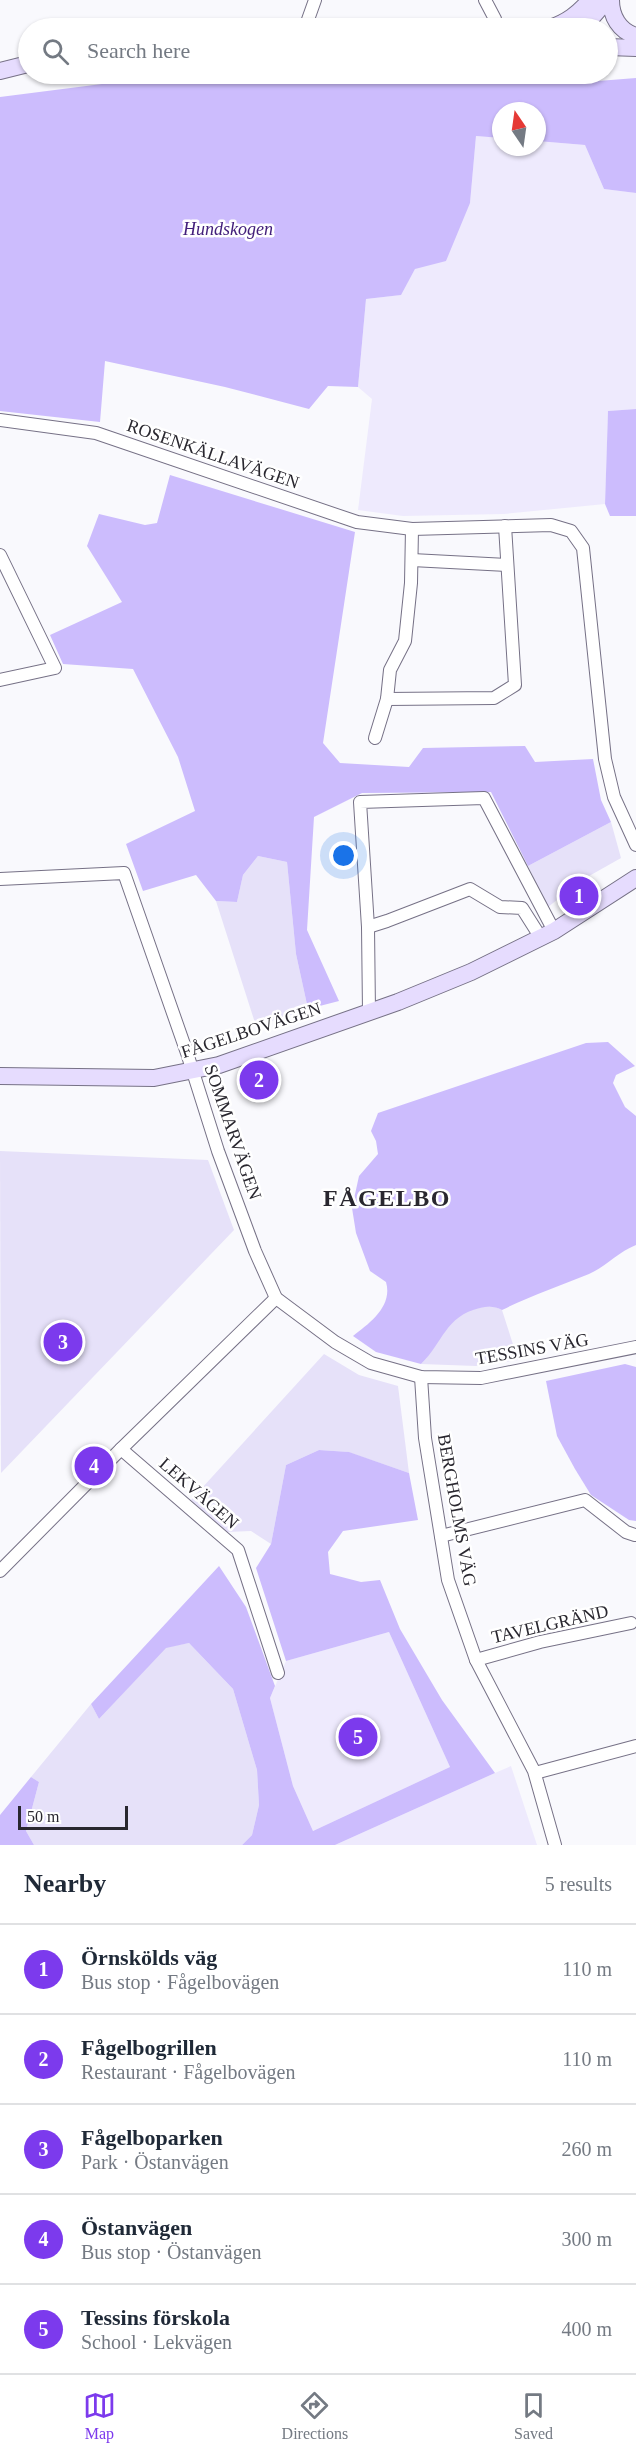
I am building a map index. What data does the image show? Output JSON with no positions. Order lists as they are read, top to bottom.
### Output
{
  "streets": {
    "street": [
      "ROSENKÄLLAVÄGEN",
      "FÅGELBOVÄGEN",
      "SOMMARVÄGEN",
      "TESSINS VÄG",
      "LEKVÄGEN",
      "BERGHOLMS VÄG",
      "TAVELGRÄND"
    ]
  },
  "crossings": [
    ["FÅGELBOVÄGEN", "SOMMARVÄGEN"],
    ["SOMMARVÄGEN", "TESSINS VÄG"],
    ["TESSINS VÄG", "BERGHOLMS VÄG"],
    ["BERGHOLMS VÄG", "TAVELGRÄND"]
  ],
  "districts": ["FÅGELBO"],
  "parks": ["Hundskogen"],
  "scale_bar": "50 m",
  "north": "top",
  "page": {
    "search": "Search here",
    "pins": [
      "1",
      "2",
      "3",
      "4",
      "5"
    ],
    "scale": "50 m",
    "heading": ["Nearby", "5 results"],
    "list": [
      {
        "mark": "1",
        "name": "Örnskölds väg",
        "note": "Bus stop · Fågelbovägen",
        "value": "110 m"
      },
      {
        "mark": "2",
        "name": "Fågelbogrillen",
        "note": "Restaurant · Fågelbovägen",
        "value": "110 m"
      },
      {
        "mark": "3",
        "name": "Fågelboparken",
        "note": "Park · Östanvägen",
        "value": "260 m"
      },
      {
        "mark": "4",
        "name": "Östanvägen",
        "note": "Bus stop · Östanvägen",
        "value": "300 m"
      },
      {
        "mark": "5",
        "name": "Tessins förskola",
        "note": "School · Lekvägen",
        "value": "400 m"
      }
    ],
    "nav": ["Map", "Directions", "Saved"]
  }
}
